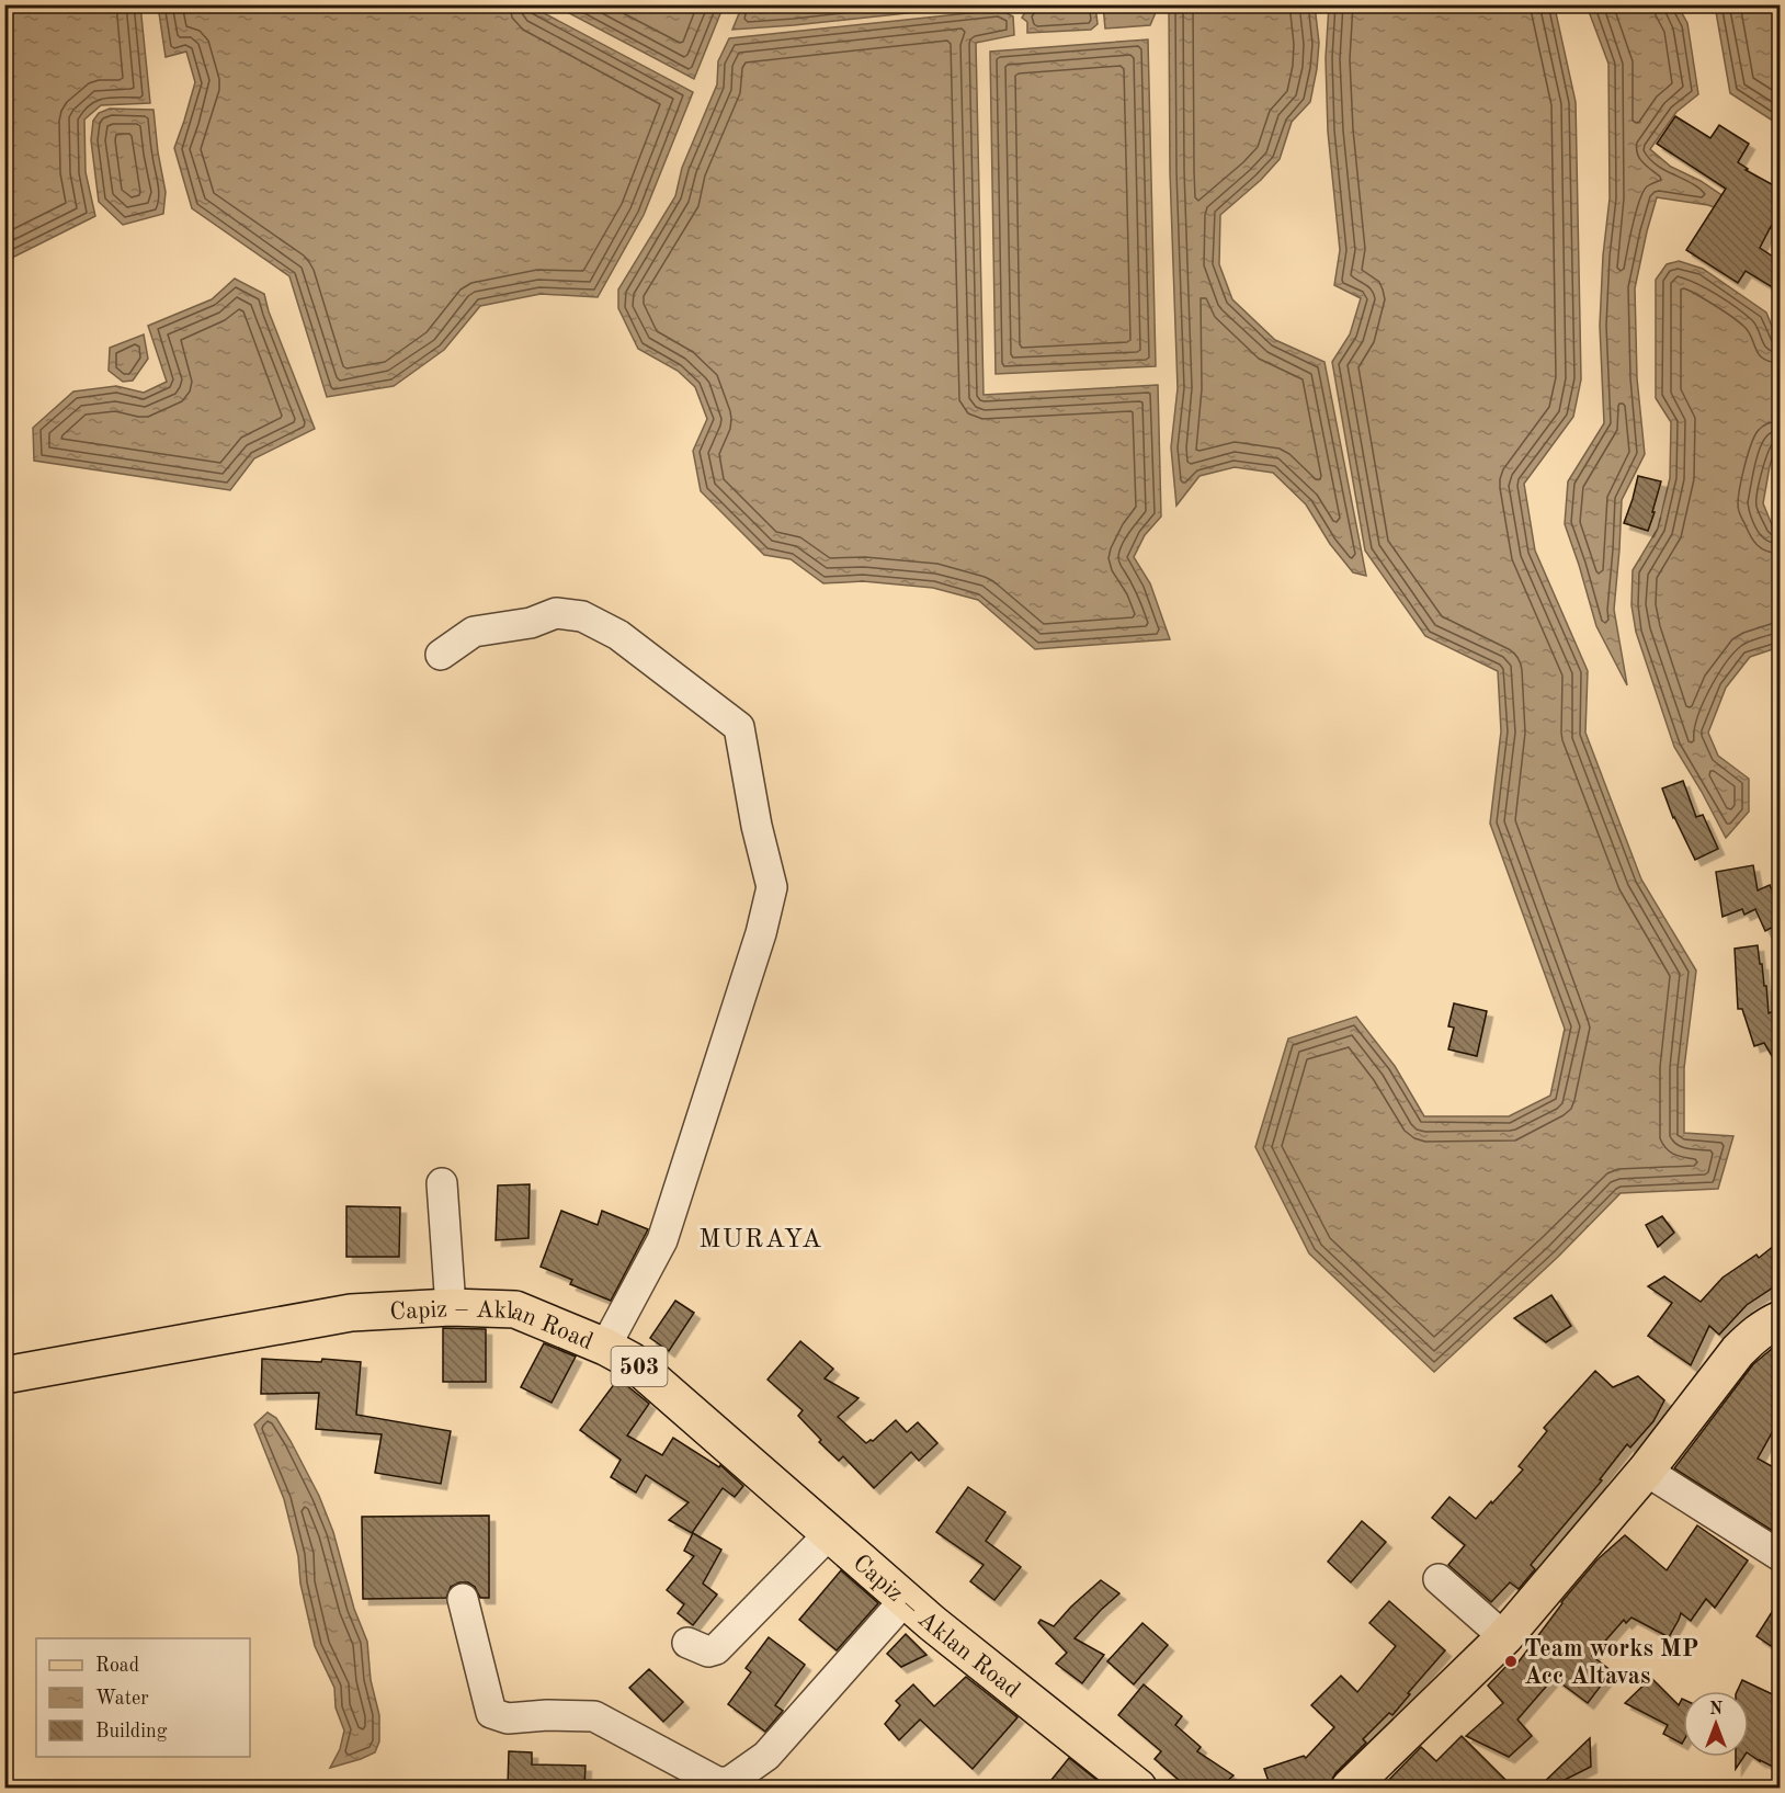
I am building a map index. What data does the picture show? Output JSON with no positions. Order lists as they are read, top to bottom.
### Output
{
  "streets": {
    "main road": ["Capiz – Aklan Road", "503"]
  },
  "districts": ["MURAYA"],
  "places": ["Team works MP Acc Altavas"],
  "legend": ["Road", "Water", "Building"],
  "north": "top"
}
